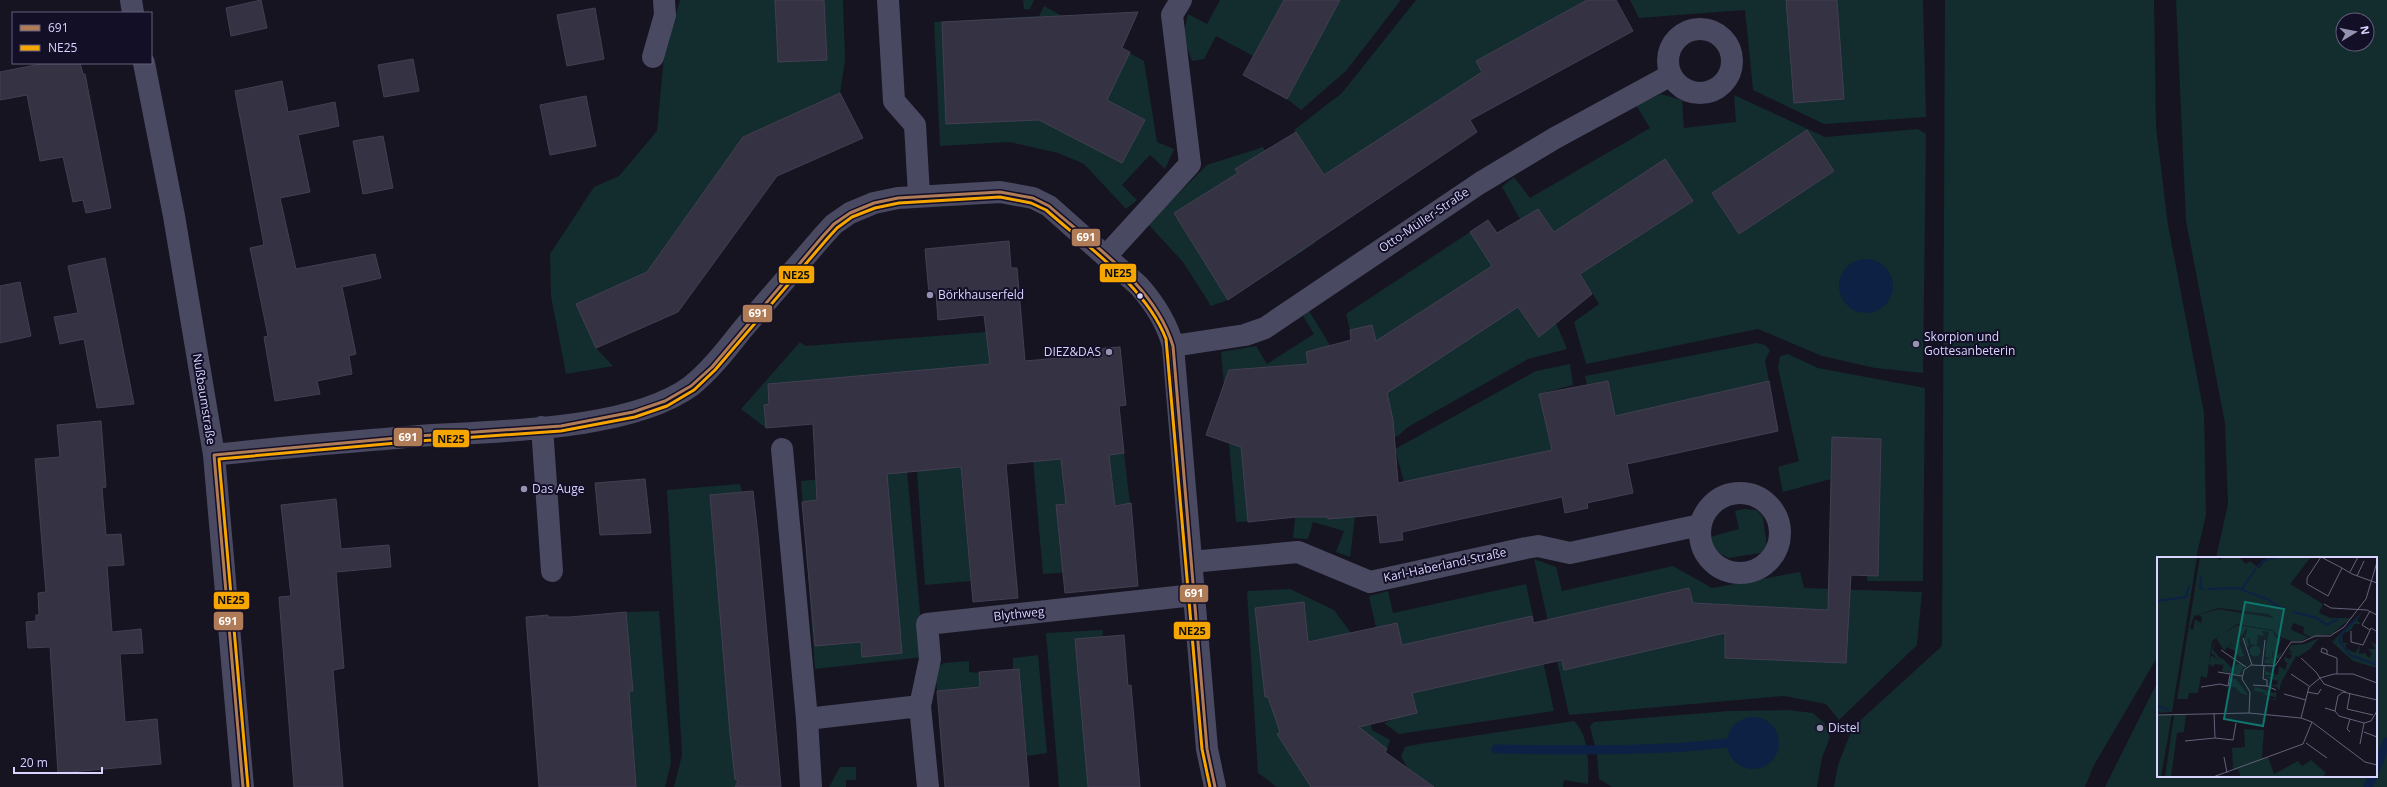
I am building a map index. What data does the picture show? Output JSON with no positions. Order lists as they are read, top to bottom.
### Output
{
  "streets": {
    "street": [
      "Otto-Müller-Straße",
      "Nußbaumstraße",
      "Karl-Haberland-Straße",
      "Blythweg"
    ]
  },
  "places": [
    "Börkhauserfeld",
    "Skorpion und Gottesanbeterin",
    "DIEZ&DAS",
    "Das Auge",
    "Distel"
  ],
  "lines": ["transit line 691", "transit line NE25"],
  "legend": ["691", "NE25"],
  "scale_bar": "20 m",
  "north": "right"
}
